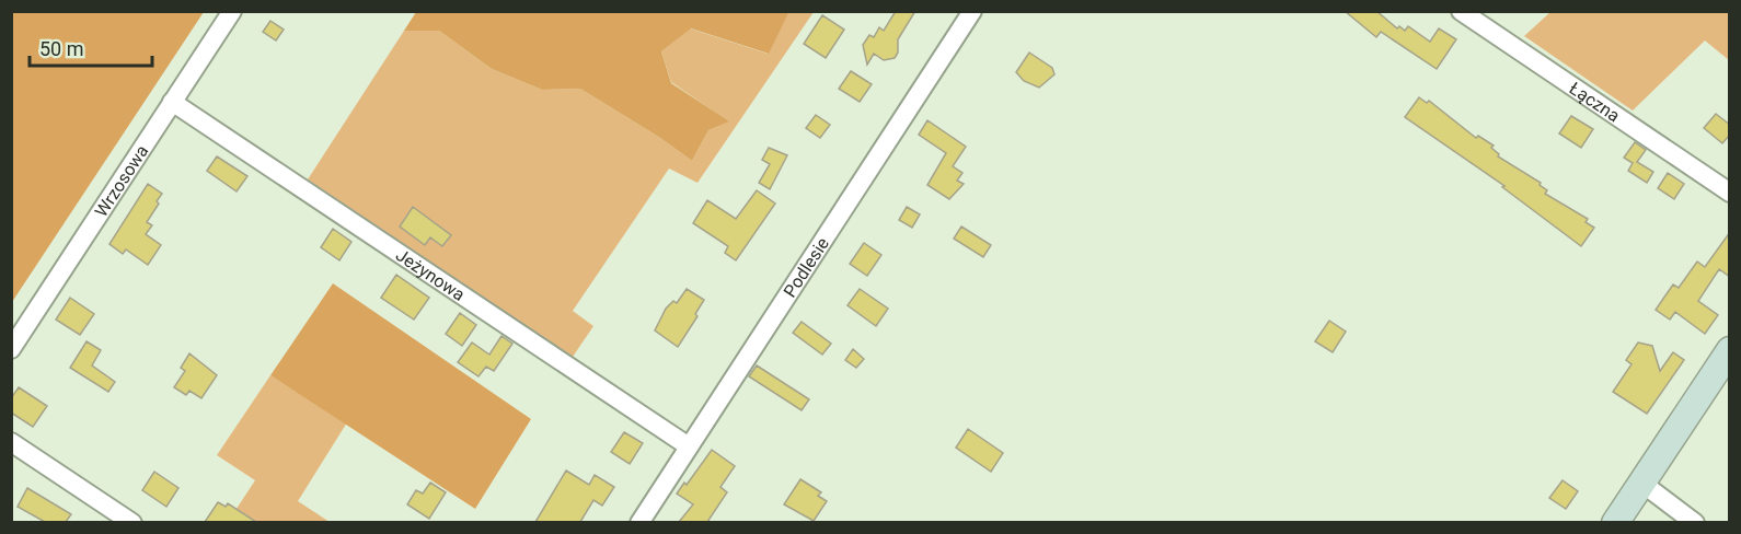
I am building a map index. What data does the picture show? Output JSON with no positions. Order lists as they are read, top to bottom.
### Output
{
  "streets": {
    "street": [
      "Łączna",
      "Wrzosowa",
      "Podlesie",
      "Jeżynowa"
    ]
  },
  "crossings": [
    ["Wrzosowa", "Jeżynowa"],
    ["Podlesie", "Jeżynowa"]
  ],
  "scale_bar": "50 m"
}
